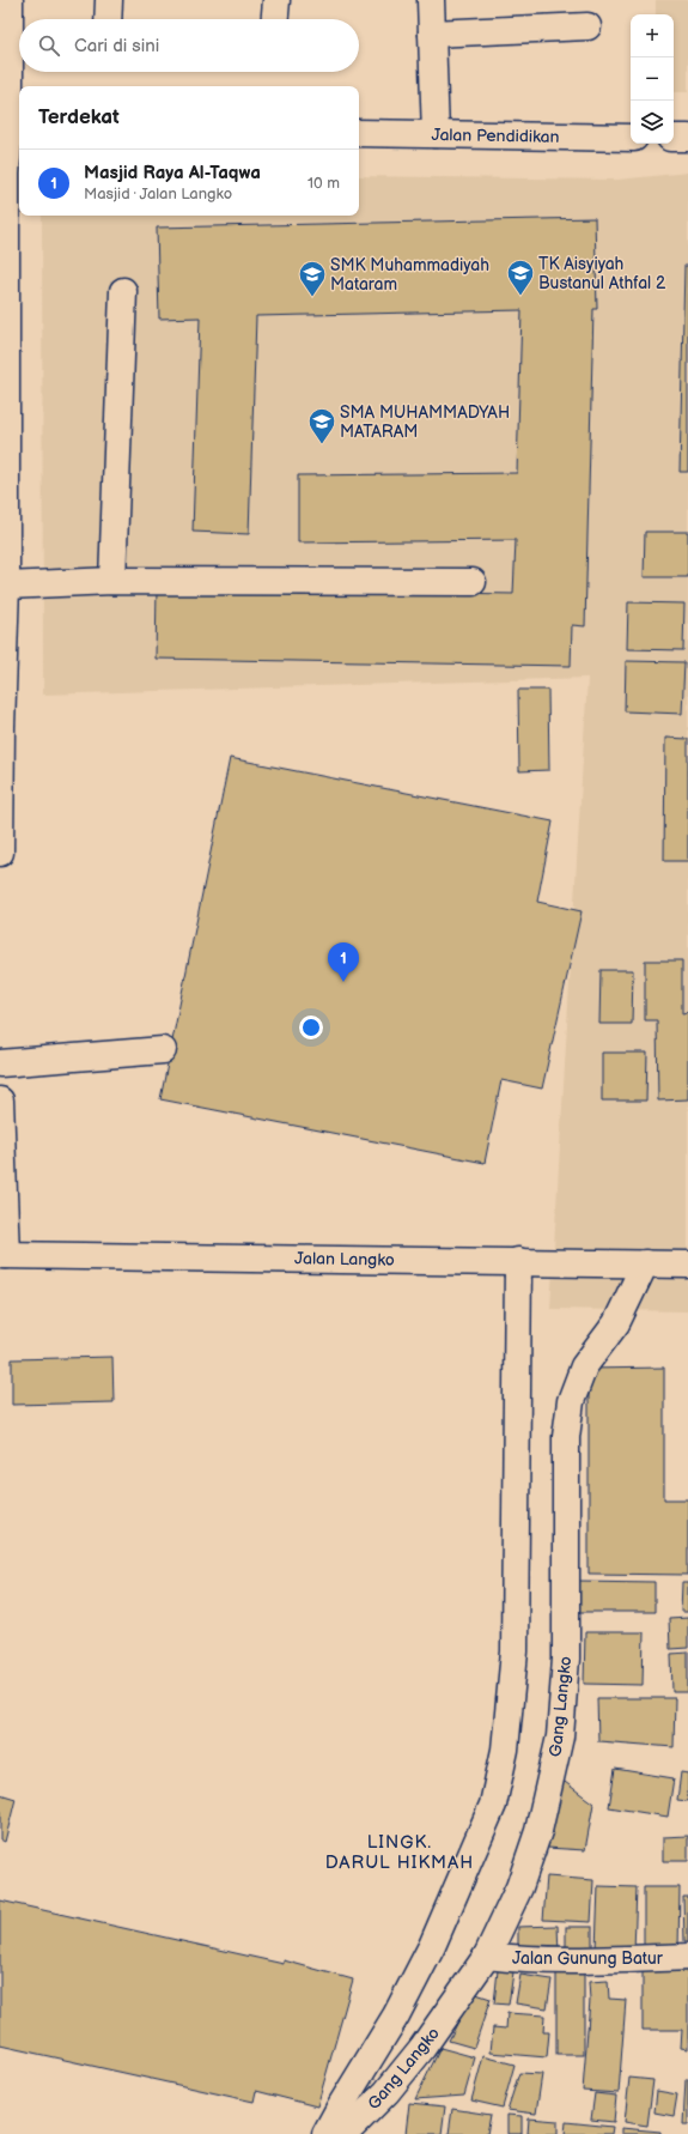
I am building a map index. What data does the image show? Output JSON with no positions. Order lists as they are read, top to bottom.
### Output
{
  "streets": {
    "street": [
      "Jalan Pendidikan",
      "Jalan Langko",
      "Gang Langko",
      "Jalan Gunung Batur"
    ]
  },
  "crossings": [
    ["Jalan Langko", "Gang Langko"],
    ["Gang Langko", "Jalan Gunung Batur"]
  ],
  "districts": ["LINGK. DARUL HIKMAH"],
  "places": {
    "school or university": ["TK Aisyiyah Bustanul Athfal 2", "SMK Muhammadiyah Mataram", "SMA MUHAMMADYAH MATARAM"]
  },
  "page": {
    "map_buttons": ["+", "−"],
    "search": "Cari di sini",
    "heading": "Terdekat",
    "list": [
      {
        "mark": "1",
        "name": "Masjid Raya Al-Taqwa",
        "note": "Masjid · Jalan Langko",
        "value": "10 m"
      }
    ],
    "pins": "1"
  }
}
